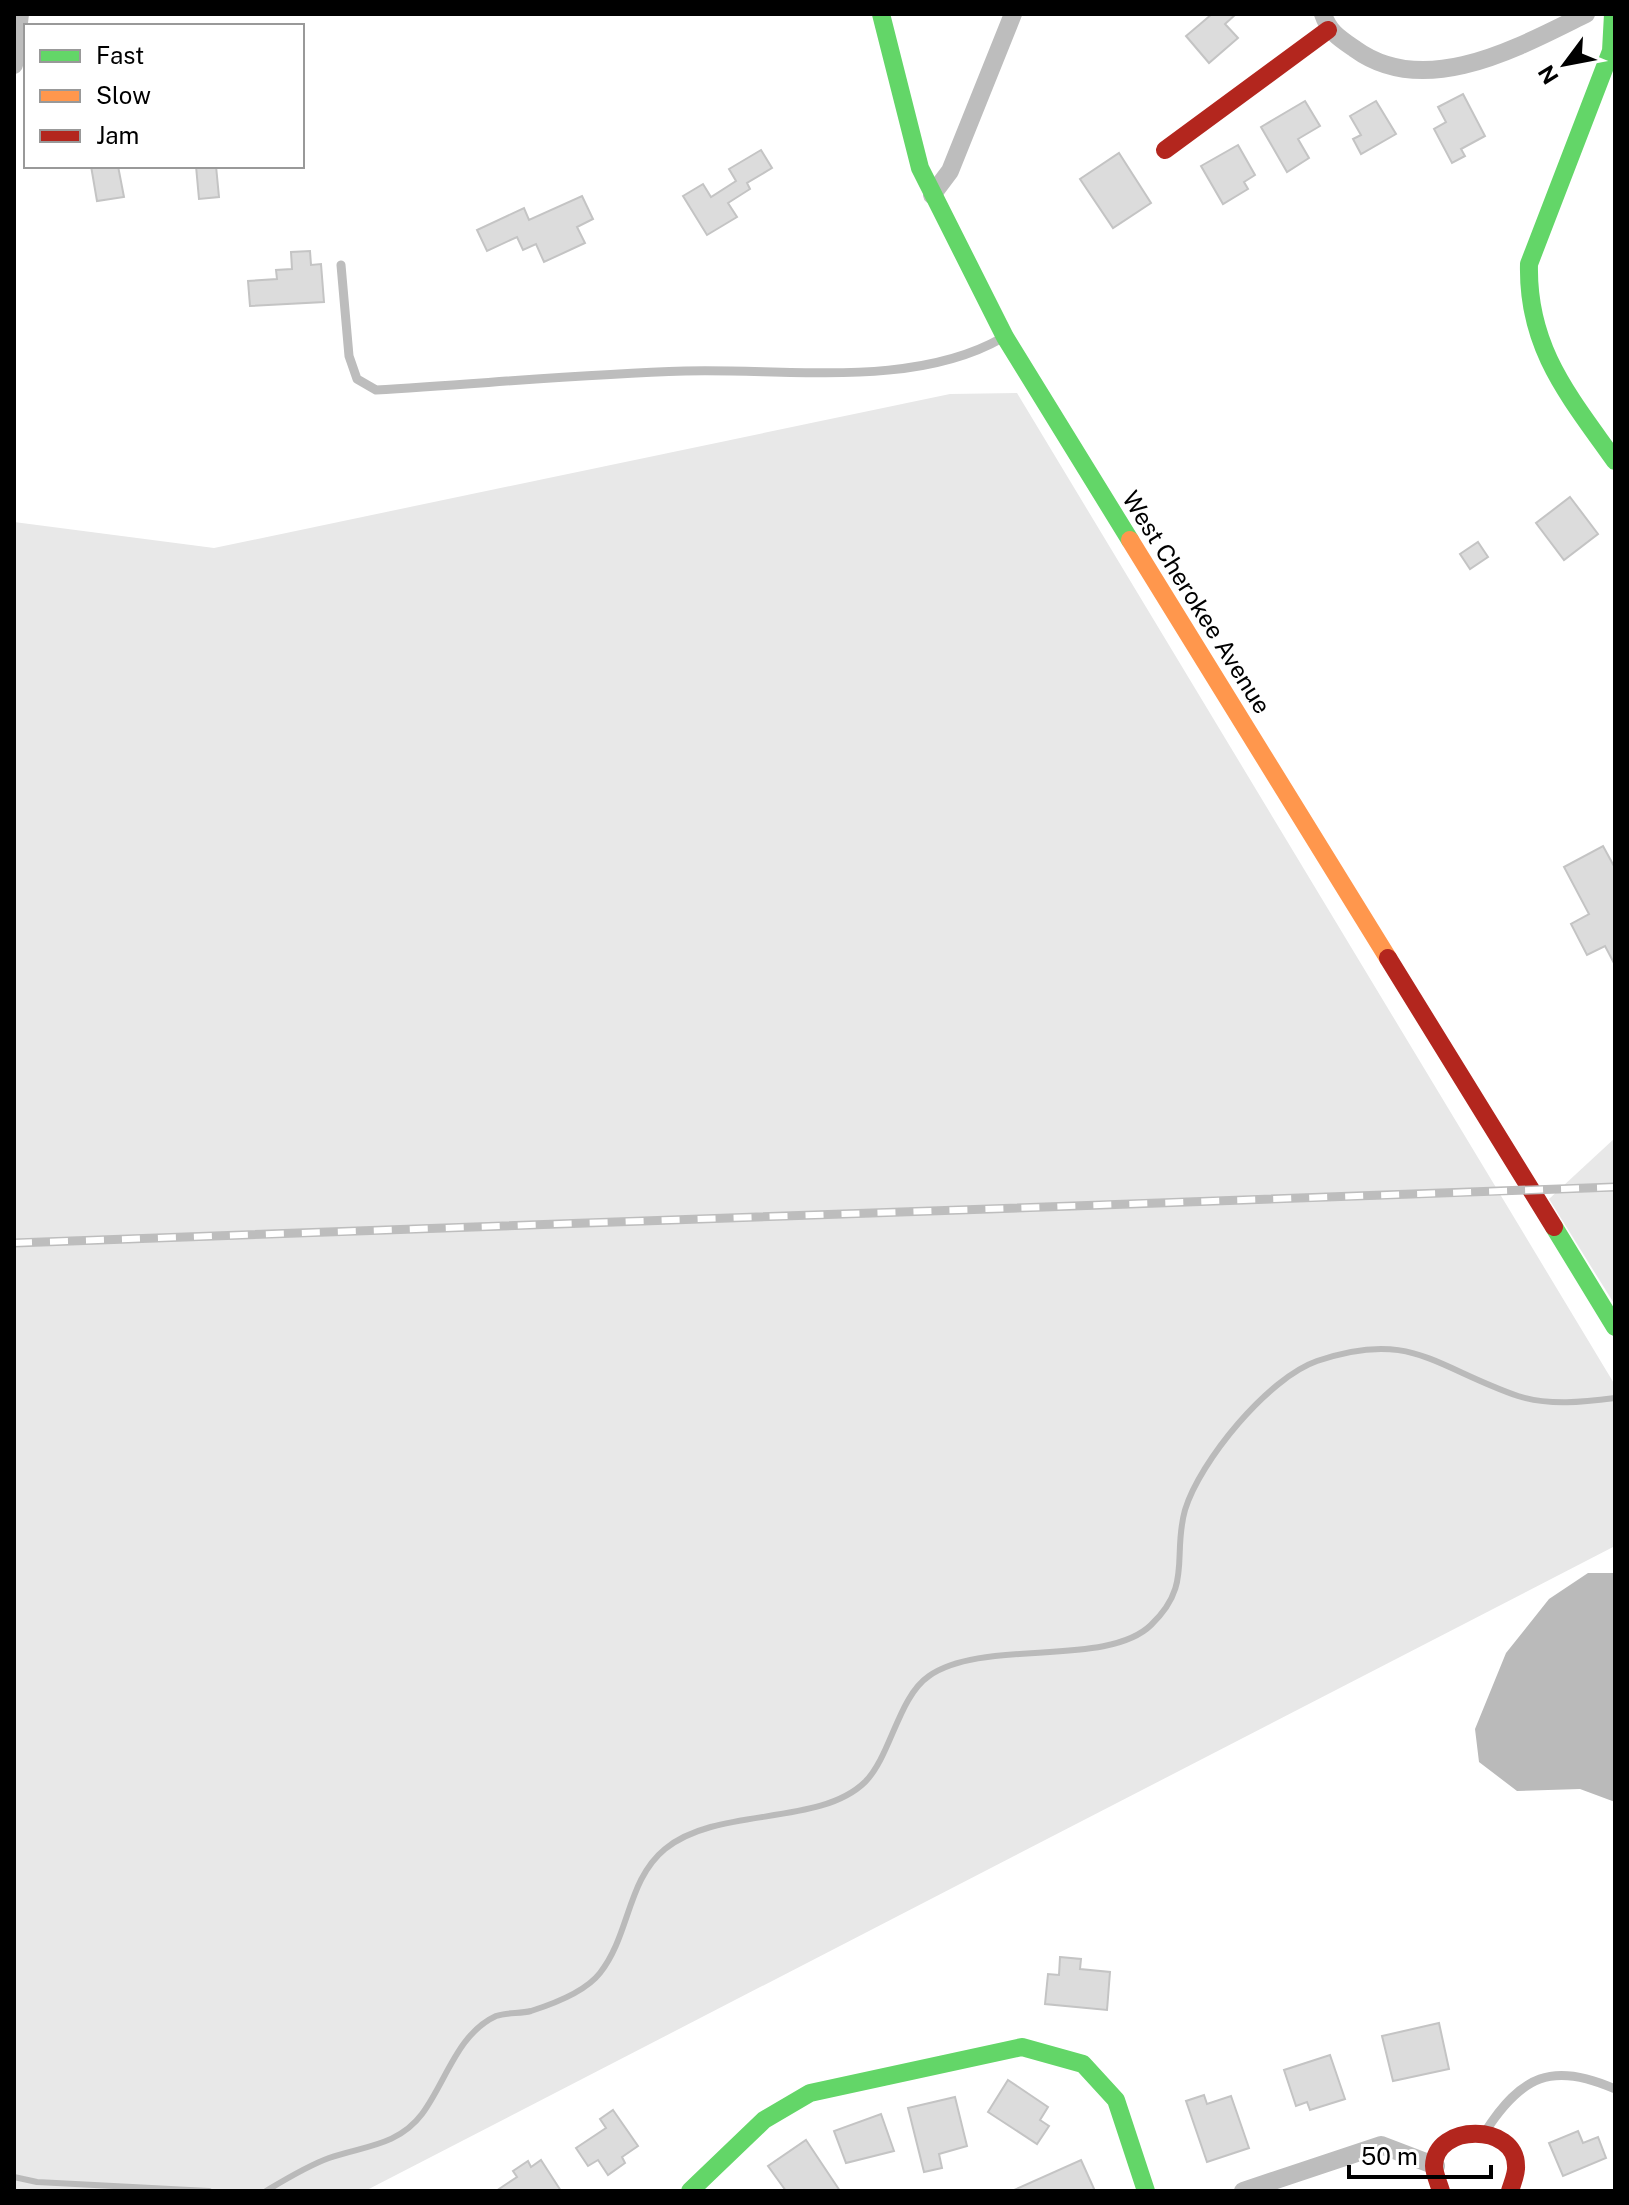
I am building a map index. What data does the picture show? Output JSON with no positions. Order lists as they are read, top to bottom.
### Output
{
  "streets": {
    "main road": ["West Cherokee Avenue"]
  },
  "legend": ["Fast", "Slow", "Jam"],
  "scale_bar": "50 m",
  "north": "bottom left"
}
